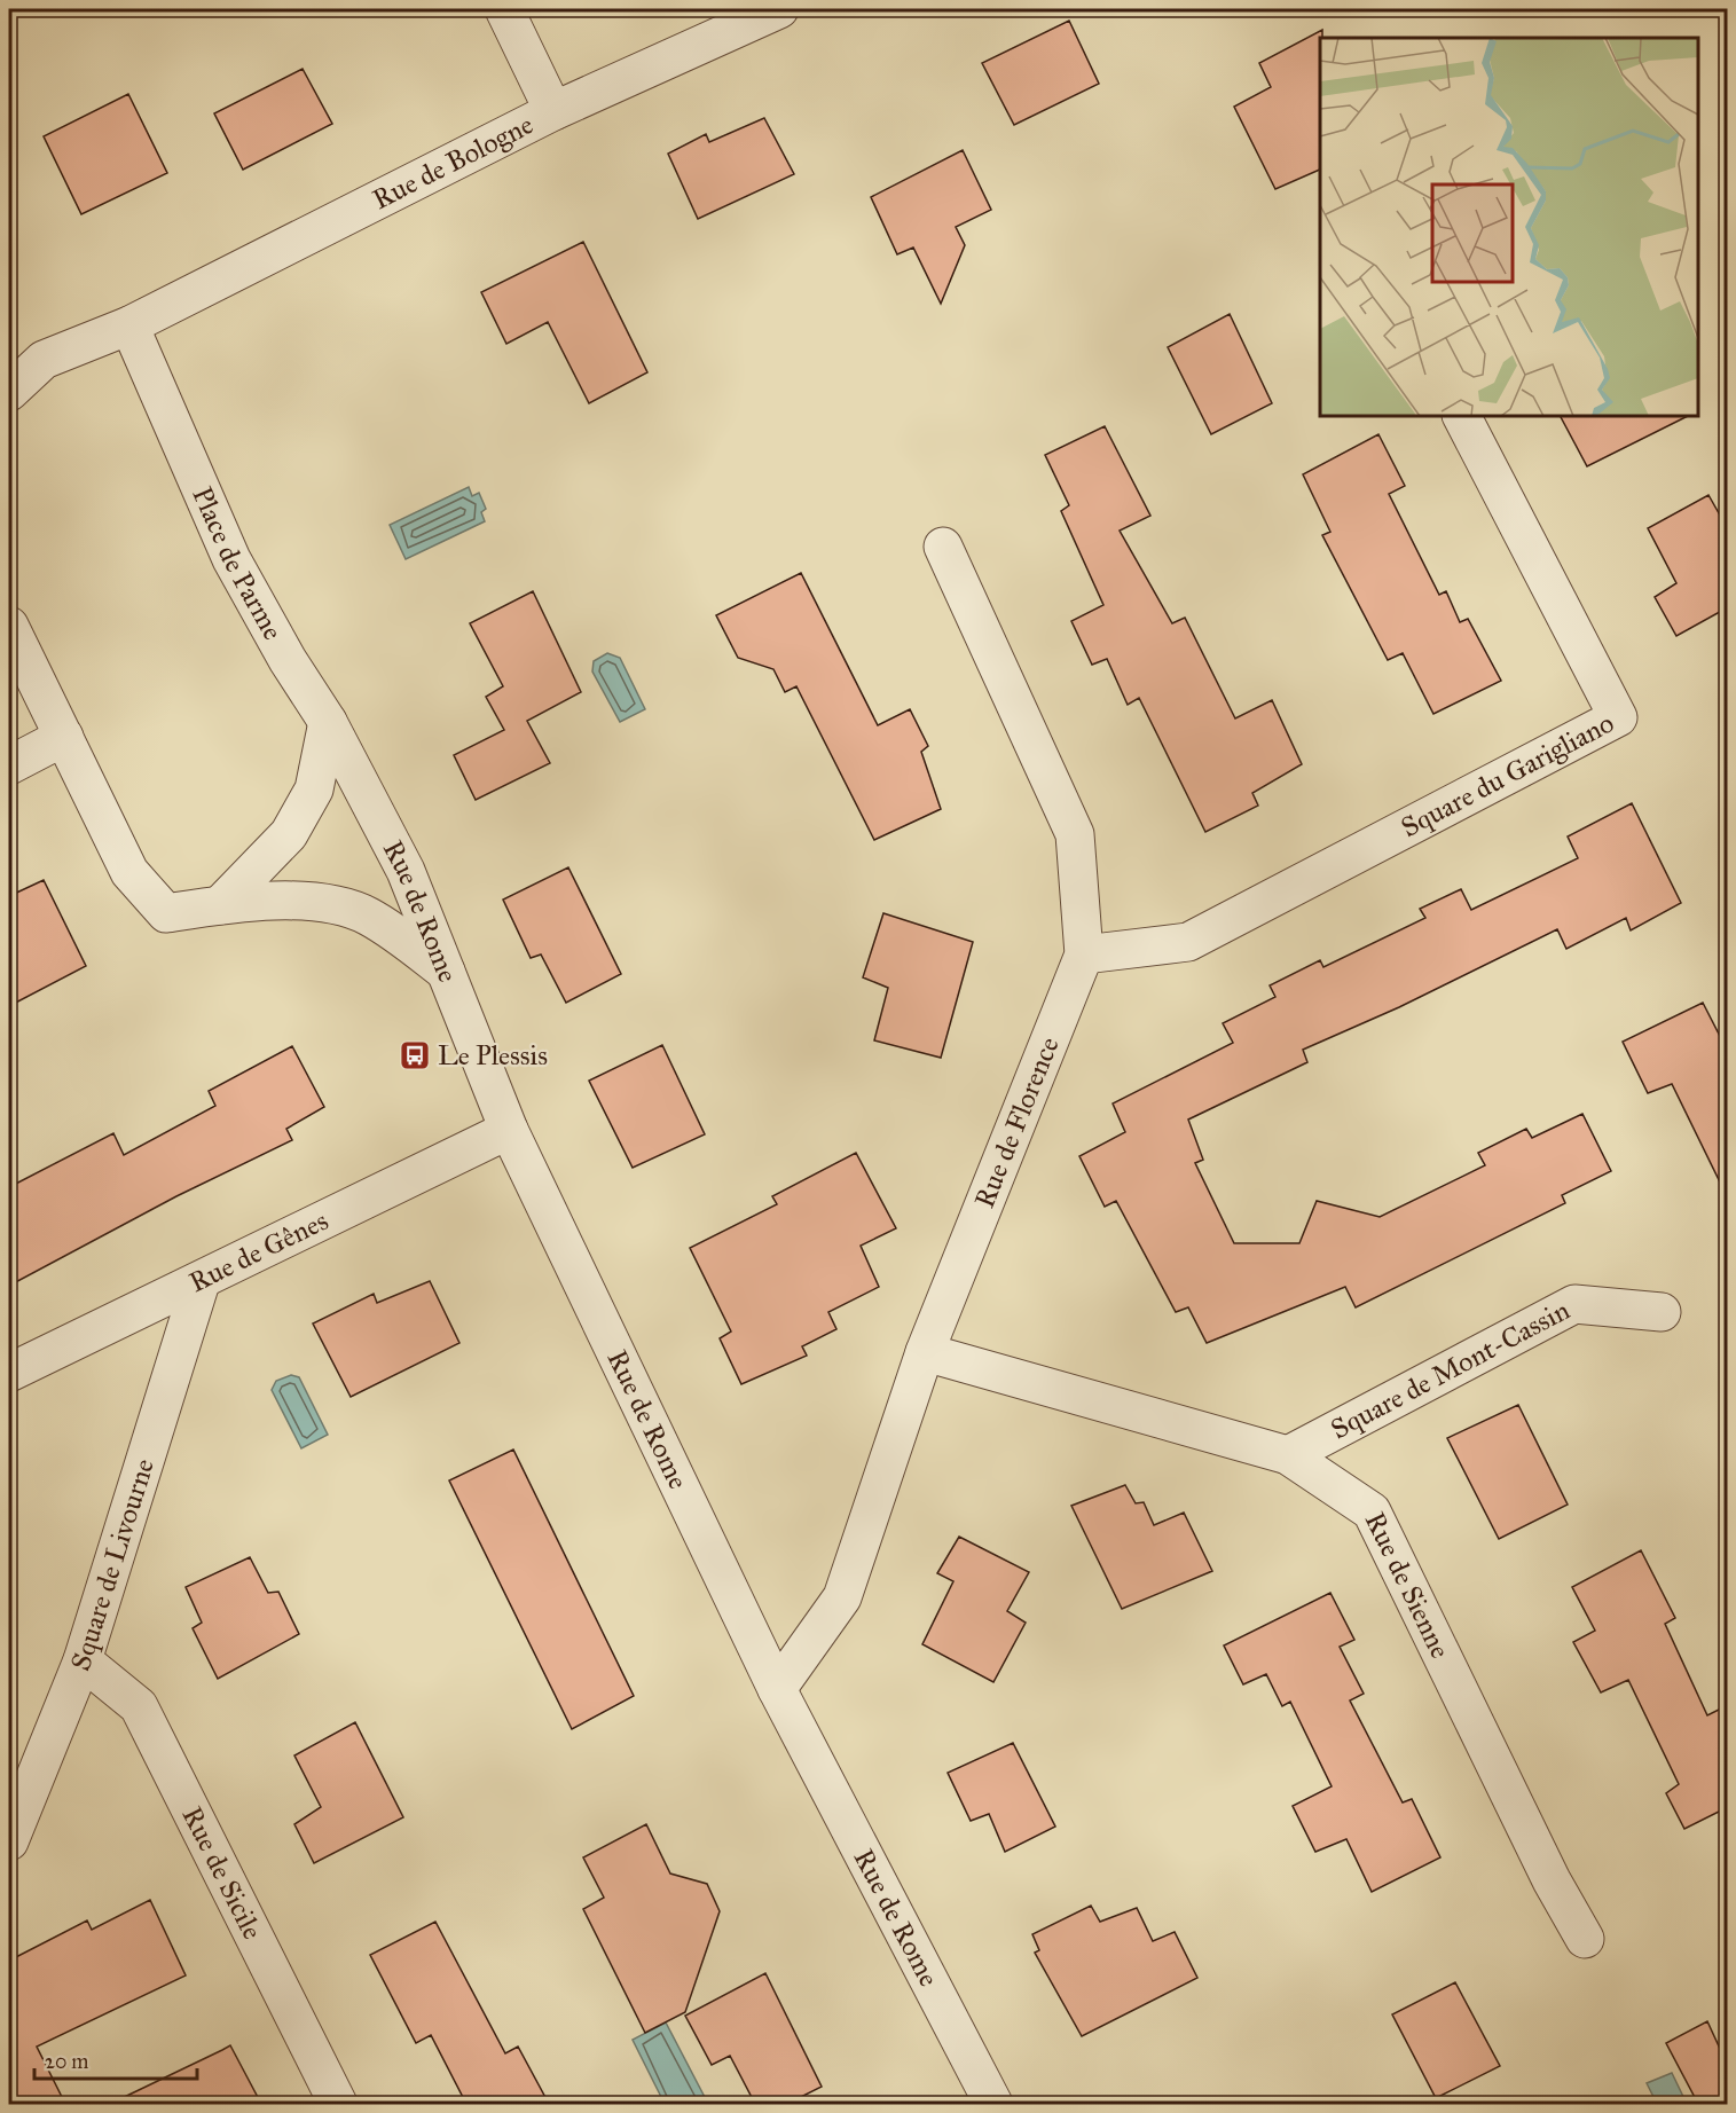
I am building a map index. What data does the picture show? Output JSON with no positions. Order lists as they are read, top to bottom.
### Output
{
  "streets": {
    "street": [
      "Rue de Bologne",
      "Place de Parme",
      "Square du Garigliano",
      "Rue de Rome",
      "Rue de Florence",
      "Rue de Gênes",
      "Square de Mont-Cassin",
      "Square de Livourne",
      "Rue de Sienne",
      "Rue de Sicile"
    ]
  },
  "crossings": [
    ["Rue de Bologne", "Place de Parme"],
    ["Place de Parme", "Rue de Rome"],
    ["Square du Garigliano", "Rue de Florence"],
    ["Rue de Rome", "Rue de Florence"],
    ["Rue de Rome", "Rue de Gênes"],
    ["Rue de Florence", "Rue de Sienne"],
    ["Rue de Gênes", "Square de Livourne"],
    ["Square de Mont-Cassin", "Rue de Sienne"],
    ["Square de Livourne", "Rue de Sicile"]
  ],
  "places": {
    "bus stop": ["Le Plessis"]
  },
  "scale_bar": "20 m"
}
